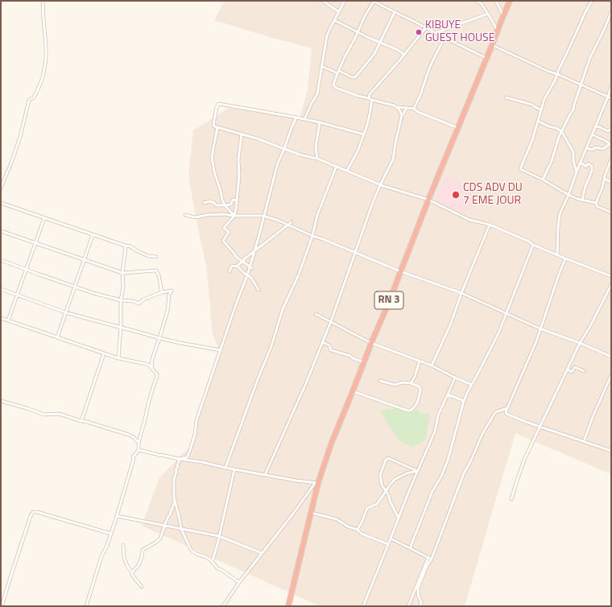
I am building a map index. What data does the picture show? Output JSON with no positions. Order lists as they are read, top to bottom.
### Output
{
  "streets": {
    "highway": ["RN 3"]
  },
  "places": ["KIBUYE GUEST HOUSE", "CDS ADV DU 7 EME JOUR"]
}
